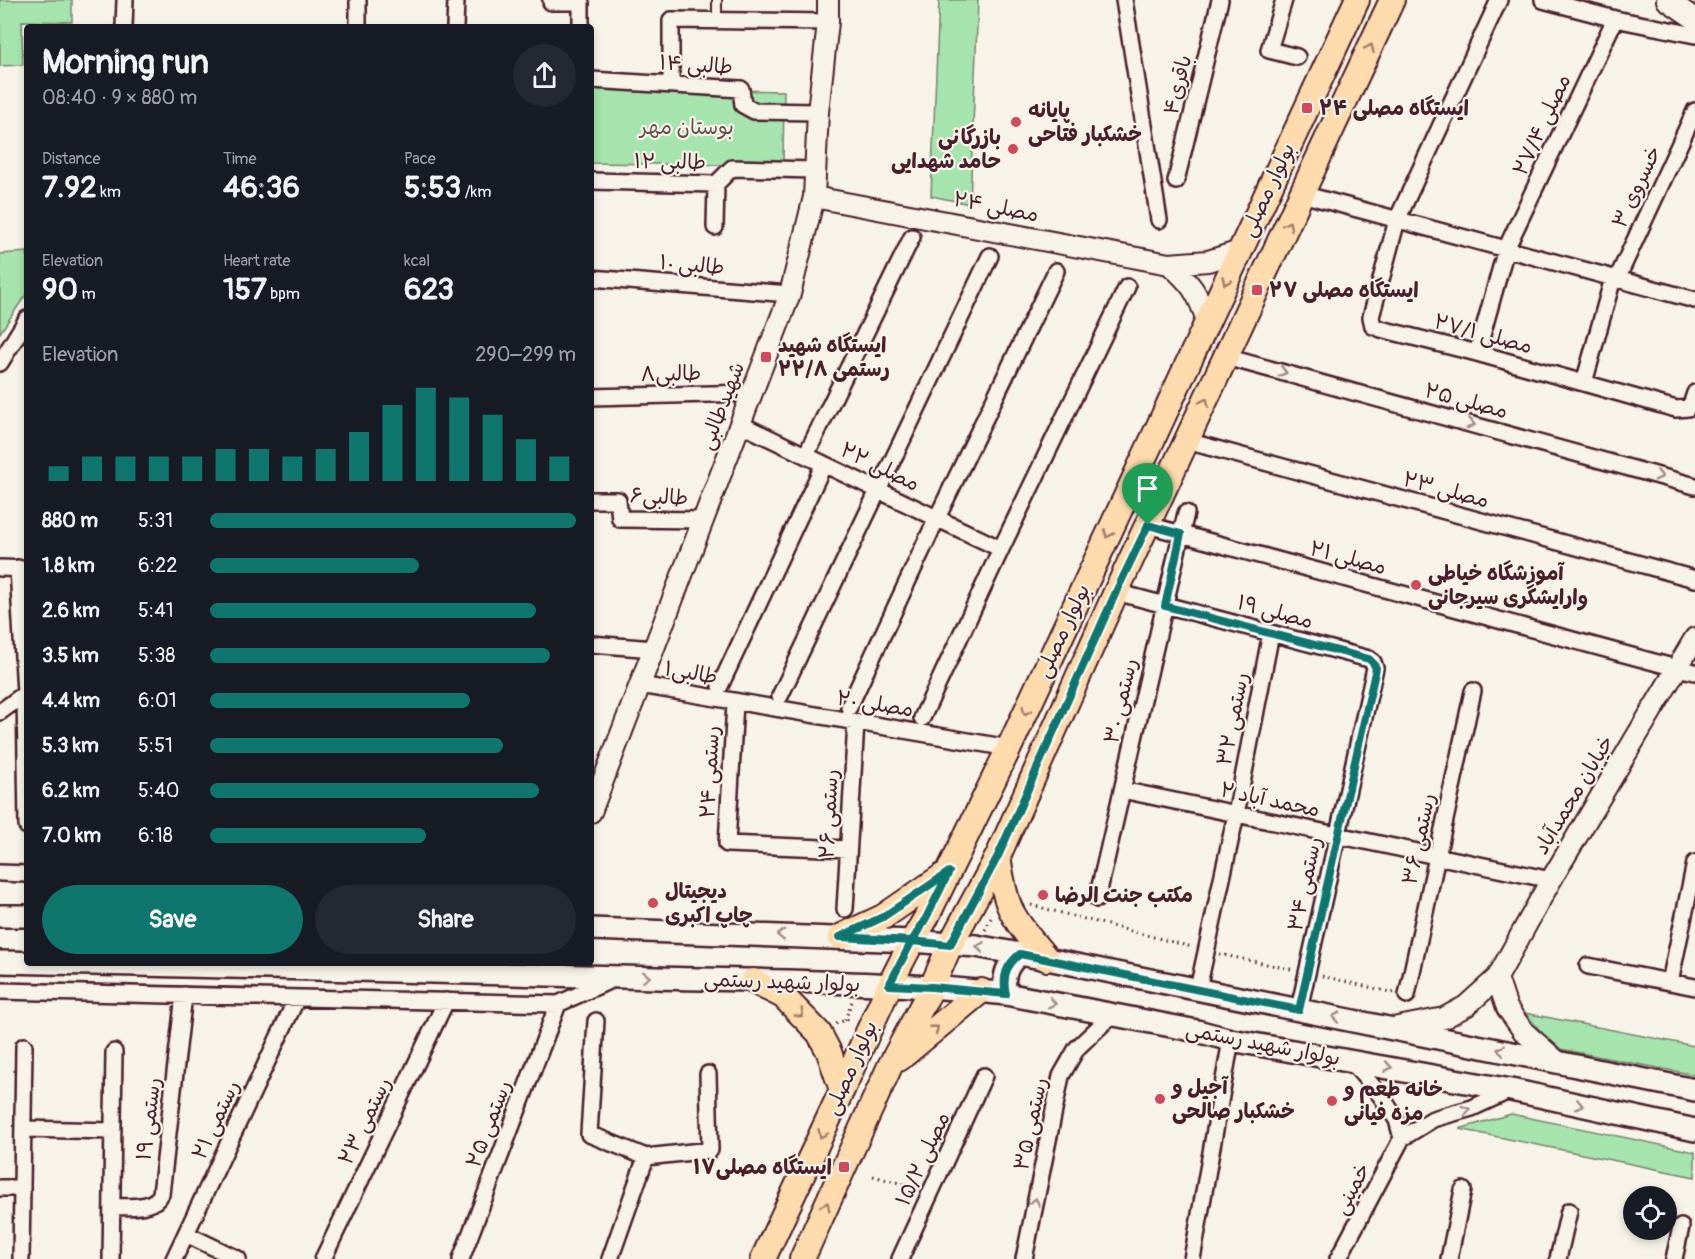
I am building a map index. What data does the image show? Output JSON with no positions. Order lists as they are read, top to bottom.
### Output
{
  "streets": {
    "main road": ["بولوار مصلی", "بولوار شهید رستمی"],
    "street": [
      "طالبی ۱۴",
      "باقری۴",
      "مصلی ۲۷/۴",
      "طالبی ۱۲",
      "خسروی ۳",
      "مصلی ۲۴",
      "طالبی ۱۰",
      "مصلی ۲۷/۱",
      "طالبی۸",
      "مصلی ۲۵",
      "شهیدطالبی",
      "مصلی ۲۲",
      "مصلی ۲۳",
      "طالبی۶",
      "مصلی ۲۱",
      "مصلی ۱۹",
      "طالبی۱",
      "رستمی ۳۰",
      "مصلی ۲۰",
      "رستمی ۳۲",
      "رستمی ۲۴",
      "خیابان محمدآباد",
      "محمد آباد ۲",
      "رستمی ۲۶",
      "رستمی ۳۶",
      "رستمی ۳۴",
      "رستمی ۱۹",
      "رستمی ۲۱",
      "رستمی ۲۳",
      "رستمی ۲۵",
      "رستمی ۳۵",
      "مصلی ۱۵/۲",
      "خمینی"
    ]
  },
  "crossings": [
    ["طالبی ۱۴", "شهیدطالبی"],
    ["مصلی ۲۷/۴", "مصلی ۲۷/۱"],
    ["طالبی ۱۲", "شهیدطالبی"],
    ["خسروی ۳", "مصلی ۲۷/۱"],
    ["بولوار مصلی", "مصلی ۲۴"],
    ["بولوار مصلی", "مصلی ۲۵"],
    ["بولوار مصلی", "مصلی ۲۳"],
    ["بولوار مصلی", "مصلی ۲۱"],
    ["بولوار مصلی", "مصلی ۱۹"],
    ["بولوار مصلی", "مصلی ۲۰"],
    ["بولوار مصلی", "بولوار شهید رستمی"],
    ["مصلی ۲۴", "شهیدطالبی"],
    ["طالبی ۱۰", "شهیدطالبی"],
    ["طالبی۸", "شهیدطالبی"],
    ["شهیدطالبی", "مصلی ۲۲"],
    ["شهیدطالبی", "طالبی۶"],
    ["شهیدطالبی", "طالبی۱"],
    ["مصلی ۲۱", "رستمی ۳۰"],
    ["مصلی ۲۱", "خیابان محمدآباد"],
    ["مصلی ۱۹", "رستمی ۳۰"],
    ["مصلی ۱۹", "رستمی ۳۲"],
    ["مصلی ۱۹", "رستمی ۳۴"],
    ["طالبی۱", "مصلی ۲۰"],
    ["طالبی۱", "رستمی ۲۴"],
    ["رستمی ۳۰", "محمد آباد ۲"],
    ["مصلی ۲۰", "رستمی ۲۴"],
    ["مصلی ۲۰", "رستمی ۲۶"],
    ["رستمی ۳۲", "محمد آباد ۲"],
    ["رستمی ۳۲", "بولوار شهید رستمی"],
    ["رستمی ۲۴", "رستمی ۲۶"],
    ["خیابان محمدآباد", "محمد آباد ۲"],
    ["خیابان محمدآباد", "بولوار شهید رستمی"],
    ["محمد آباد ۲", "رستمی ۳۶"],
    ["محمد آباد ۲", "رستمی ۳۴"],
    ["رستمی ۳۴", "بولوار شهید رستمی"],
    ["بولوار شهید رستمی", "رستمی ۳۵"]
  ],
  "one_way": ["مصلی ۲۵", "رستمی ۳۵"],
  "parks": ["بوستان مهر"],
  "places": {
    "transit": [
      "ایستگاه مصلی ۲۴",
      "ایستگاه مصلی ۲۷",
      "ایستگاه شهید رستمی ۲۲/۸",
      "ایستگاه مصلی۱۷"
    ],
    "other": [
      "پایانه خشکبار فتاحی",
      "بازرگانی حامد شهدایی",
      "آموزشگاه خیاطی وارایشگری سیرجانی",
      "مكتب جنت الرضا",
      "دیجیتال چاپ اکبری",
      "آجیل و خشکبار صالحی",
      "خانه طعم و مزه فیانی"
    ]
  },
  "page": {
    "heading": ["Morning run", "08:40 · 9 × 880 m"],
    "stats": [
      ["Distance", "7.92 km"],
      ["Time", "46:36"],
      ["Pace", "5:53 /km"],
      ["Elevation", "90 m"],
      ["Heart rate", "157 bpm"],
      ["kcal", "623"]
    ],
    "chart": ["Elevation", "290–299 m"],
    "list": [
      {
        "name": "880 m",
        "note": "5:31"
      },
      {
        "name": "1.8 km",
        "note": "6:22"
      },
      {
        "name": "2.6 km",
        "note": "5:41"
      },
      {
        "name": "3.5 km",
        "note": "5:38"
      },
      {
        "name": "4.4 km",
        "note": "6:01"
      },
      {
        "name": "5.3 km",
        "note": "5:51"
      },
      {
        "name": "6.2 km",
        "note": "5:40"
      },
      {
        "name": "7.0 km",
        "note": "6:18"
      }
    ],
    "buttons": ["Save", "Share"]
  }
}
